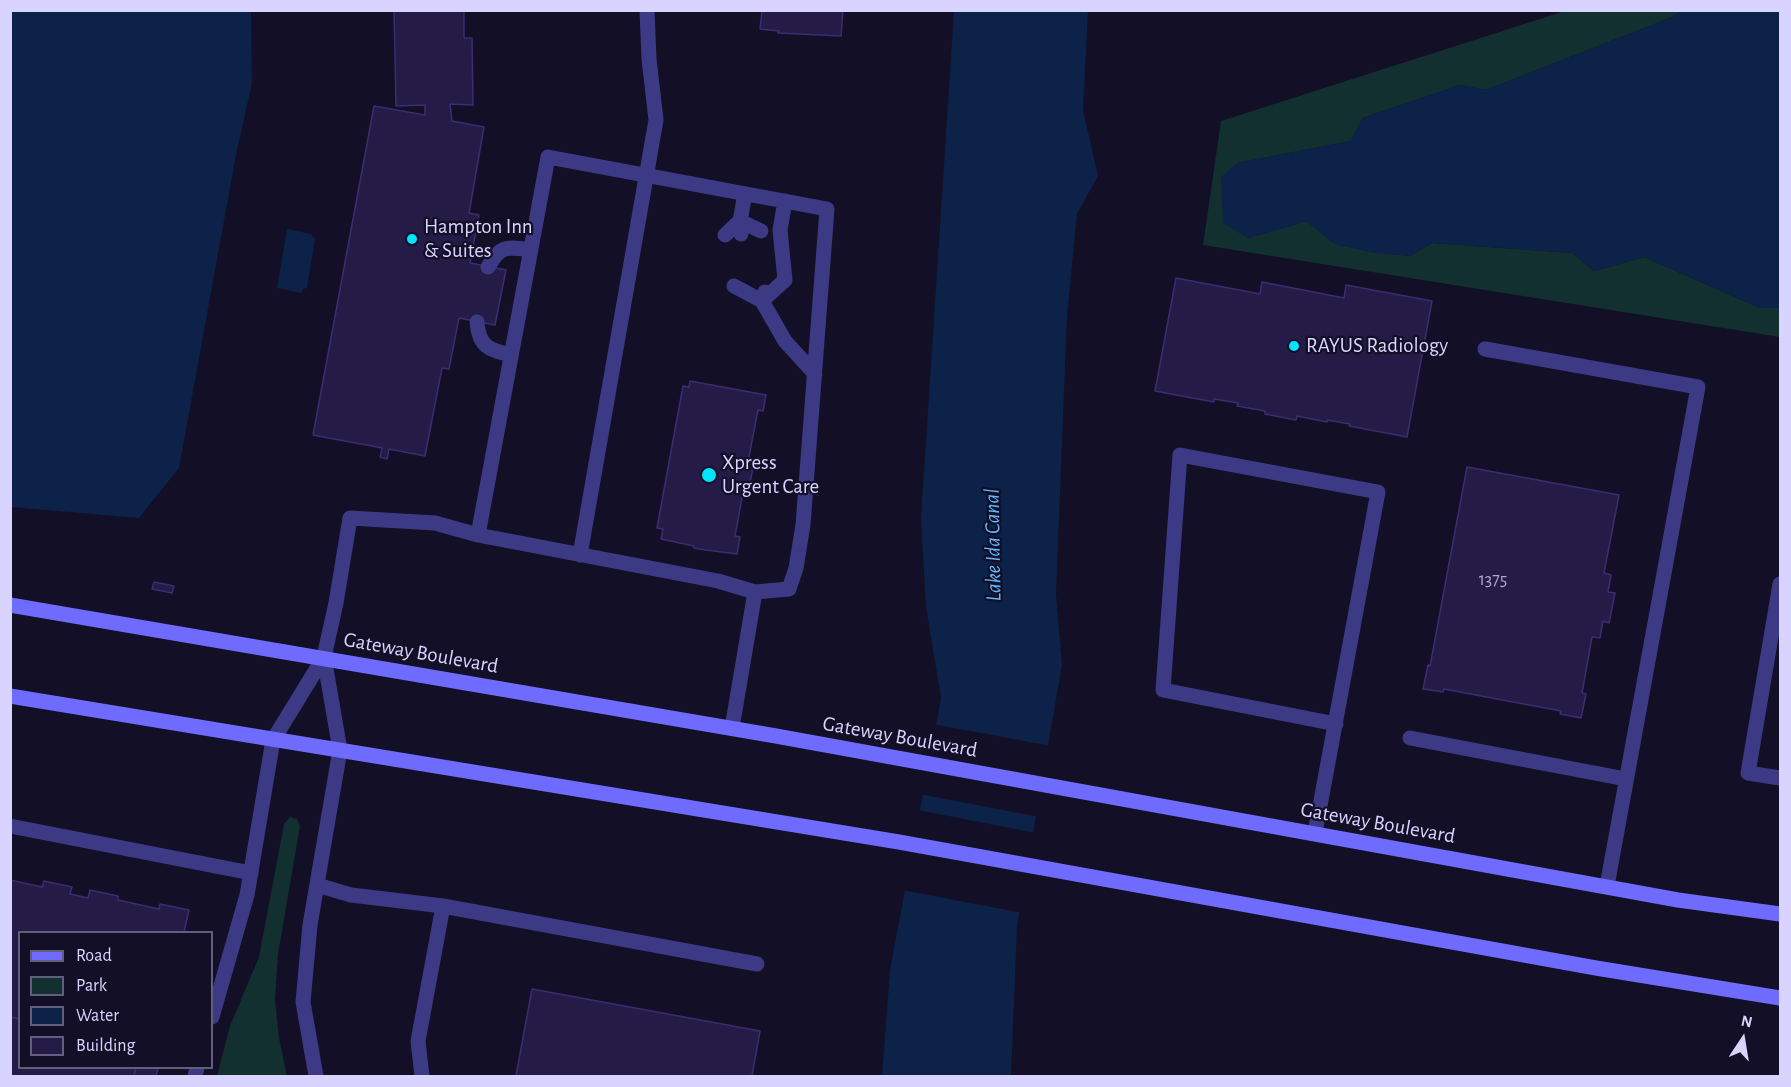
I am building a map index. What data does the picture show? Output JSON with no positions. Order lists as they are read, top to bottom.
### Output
{
  "streets": {
    "main road": ["Gateway Boulevard"]
  },
  "water": ["Lake Ida Canal"],
  "places": ["Hampton Inn & Suites", "RAYUS Radiology", "Xpress Urgent Care"],
  "house_numbers": ["1375"],
  "legend": [
    "Road",
    "Park",
    "Water",
    "Building"
  ],
  "north": "top"
}
